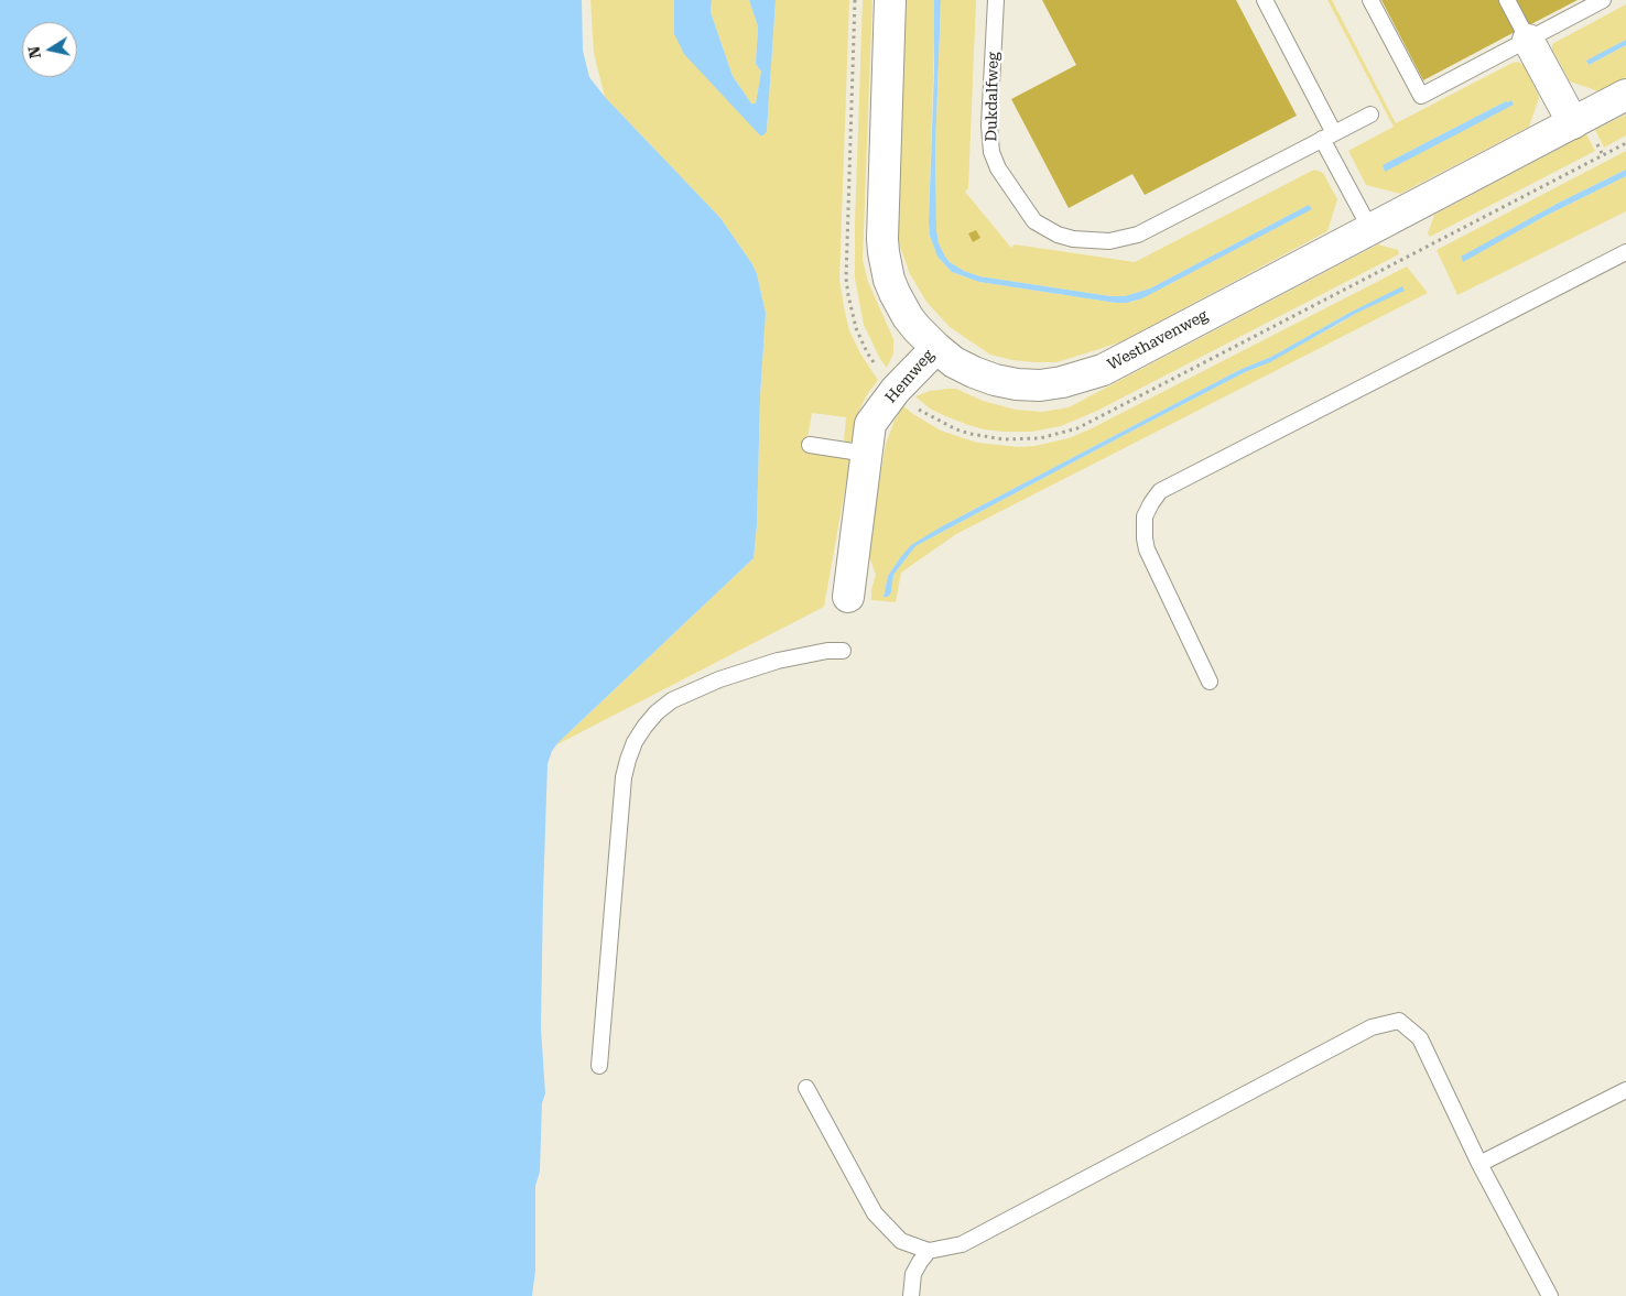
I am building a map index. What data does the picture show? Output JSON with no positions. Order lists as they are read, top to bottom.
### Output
{
  "streets": {
    "street": ["Westhavenweg", "Hemweg"],
    "lane": ["Dukdalfweg"]
  },
  "crossings": [
    ["Westhavenweg", "Hemweg"]
  ],
  "north": "left"
}
